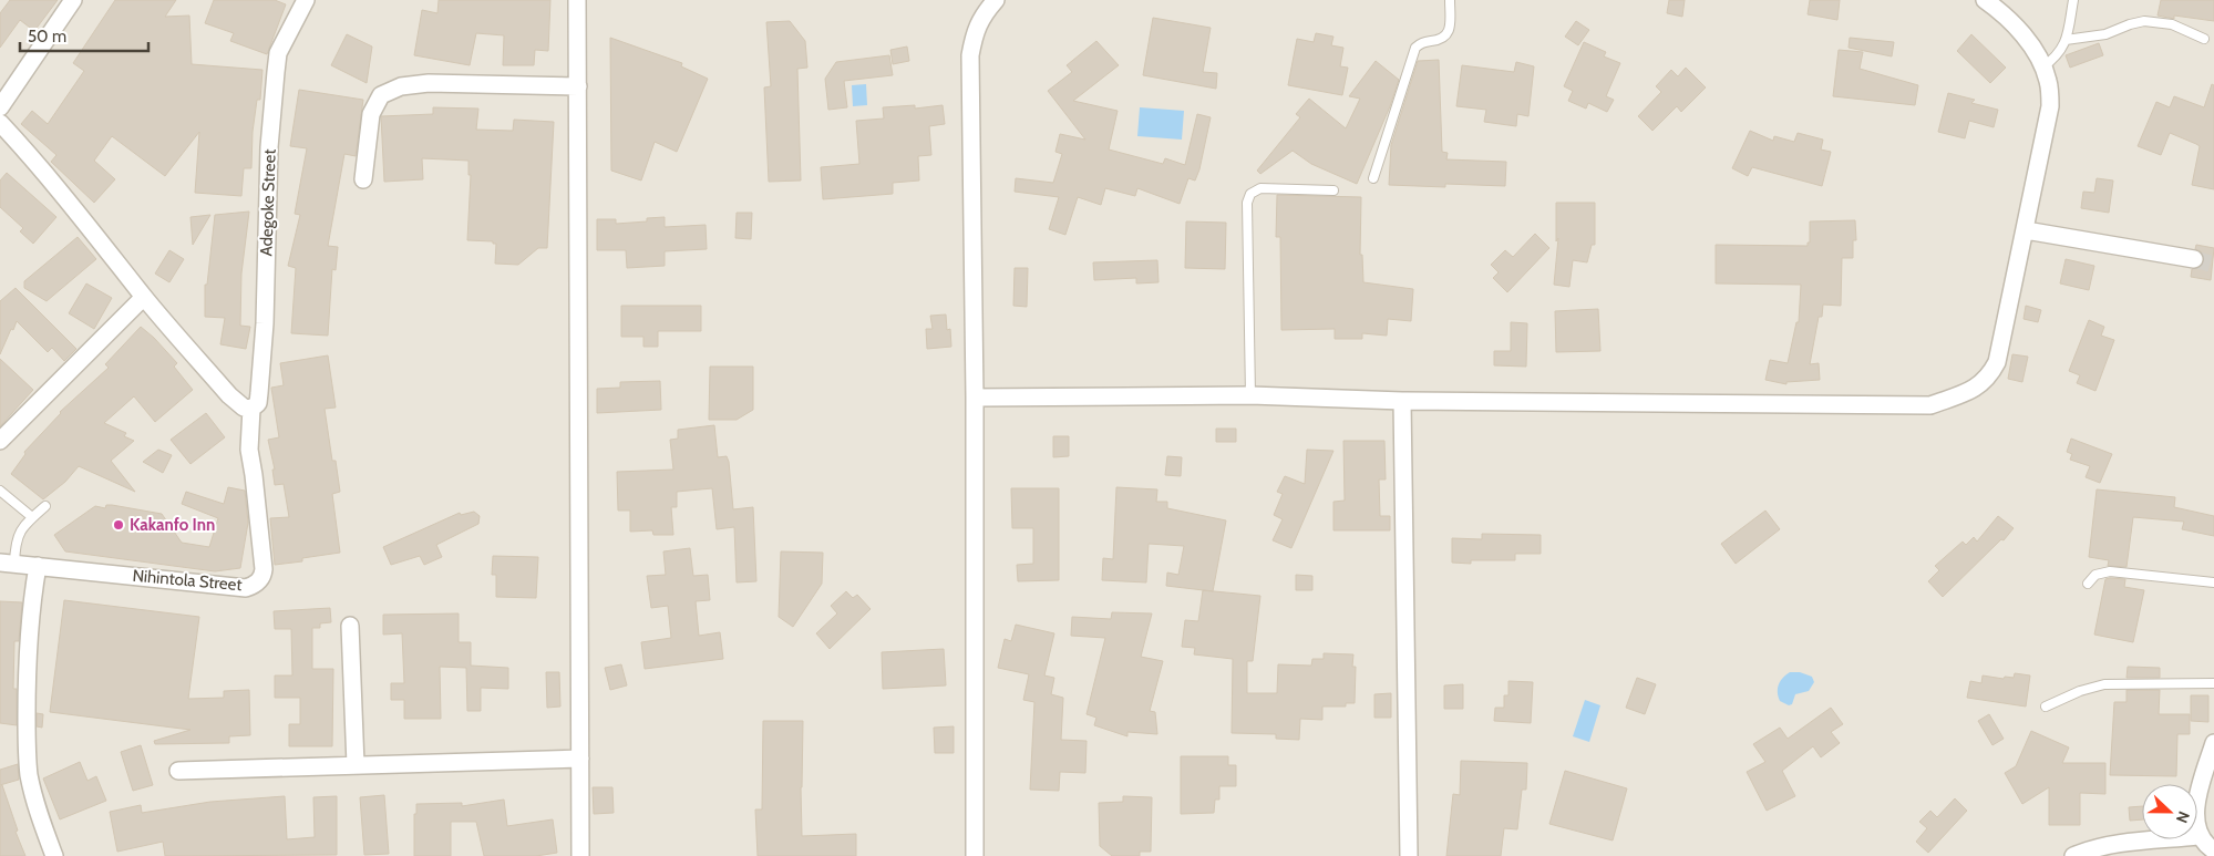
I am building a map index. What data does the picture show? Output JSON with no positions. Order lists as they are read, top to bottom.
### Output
{
  "streets": {
    "street": ["Adegoke Street", "Nihintola Street"]
  },
  "crossings": [
    ["Adegoke Street", "Nihintola Street"]
  ],
  "places": ["Kakanfo Inn"],
  "scale_bar": "50 m",
  "north": "right"
}
